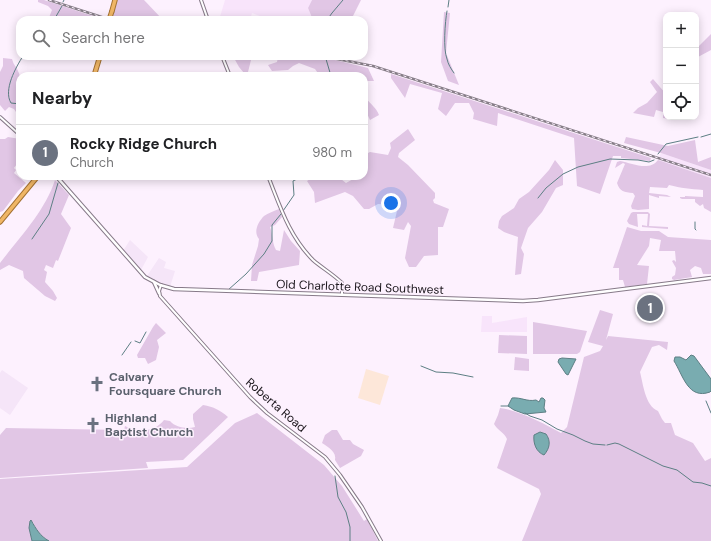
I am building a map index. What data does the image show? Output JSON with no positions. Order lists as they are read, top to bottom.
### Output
{
  "streets": {
    "main road": ["Old Charlotte Road Southwest"],
    "street": ["Roberta Road"]
  },
  "places": {
    "church": ["Calvary Foursquare Church", "Highland Baptist Church"]
  },
  "page": {
    "map_buttons": ["+", "−"],
    "search": "Search here",
    "heading": "Nearby",
    "list": [
      {
        "mark": "1",
        "name": "Rocky Ridge Church",
        "note": "Church",
        "value": "980 m"
      }
    ],
    "pins": "1"
  }
}
